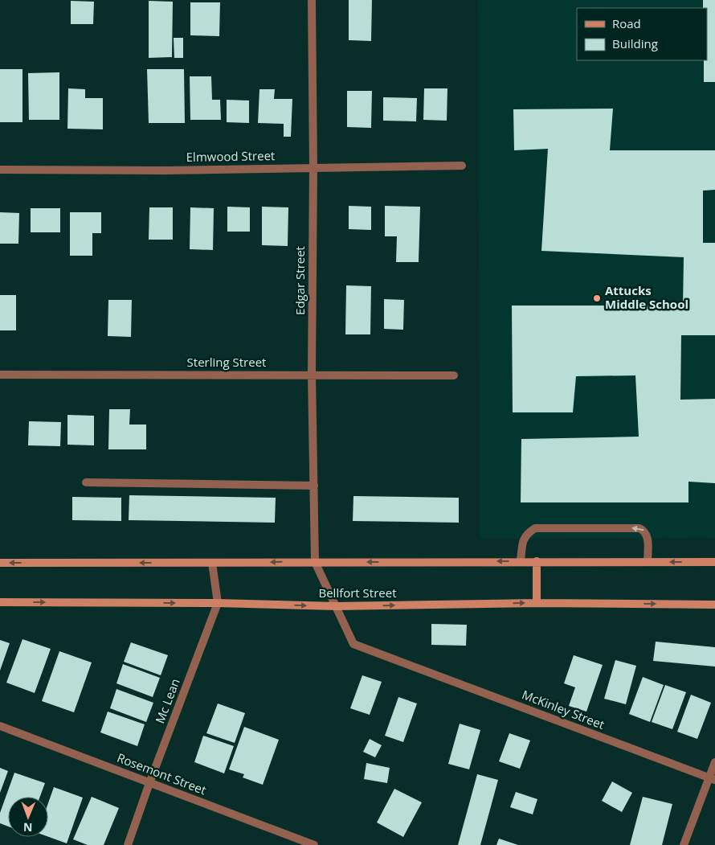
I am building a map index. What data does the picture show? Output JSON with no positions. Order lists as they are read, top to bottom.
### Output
{
  "streets": {
    "main road": ["Bellfort Street"],
    "street": [
      "Elmwood Street",
      "Edgar Street",
      "Sterling Street",
      "Mc Lean",
      "McKinley Street",
      "Rosemont Street"
    ]
  },
  "crossings": [
    ["Elmwood Street", "Edgar Street"],
    ["Edgar Street", "Sterling Street"],
    ["Edgar Street", "McKinley Street"],
    ["Bellfort Street", "Mc Lean"],
    ["Bellfort Street", "McKinley Street"],
    ["Mc Lean", "Rosemont Street"]
  ],
  "places": ["Attucks Middle School"],
  "legend": ["Road", "Building"],
  "north": "bottom"
}
